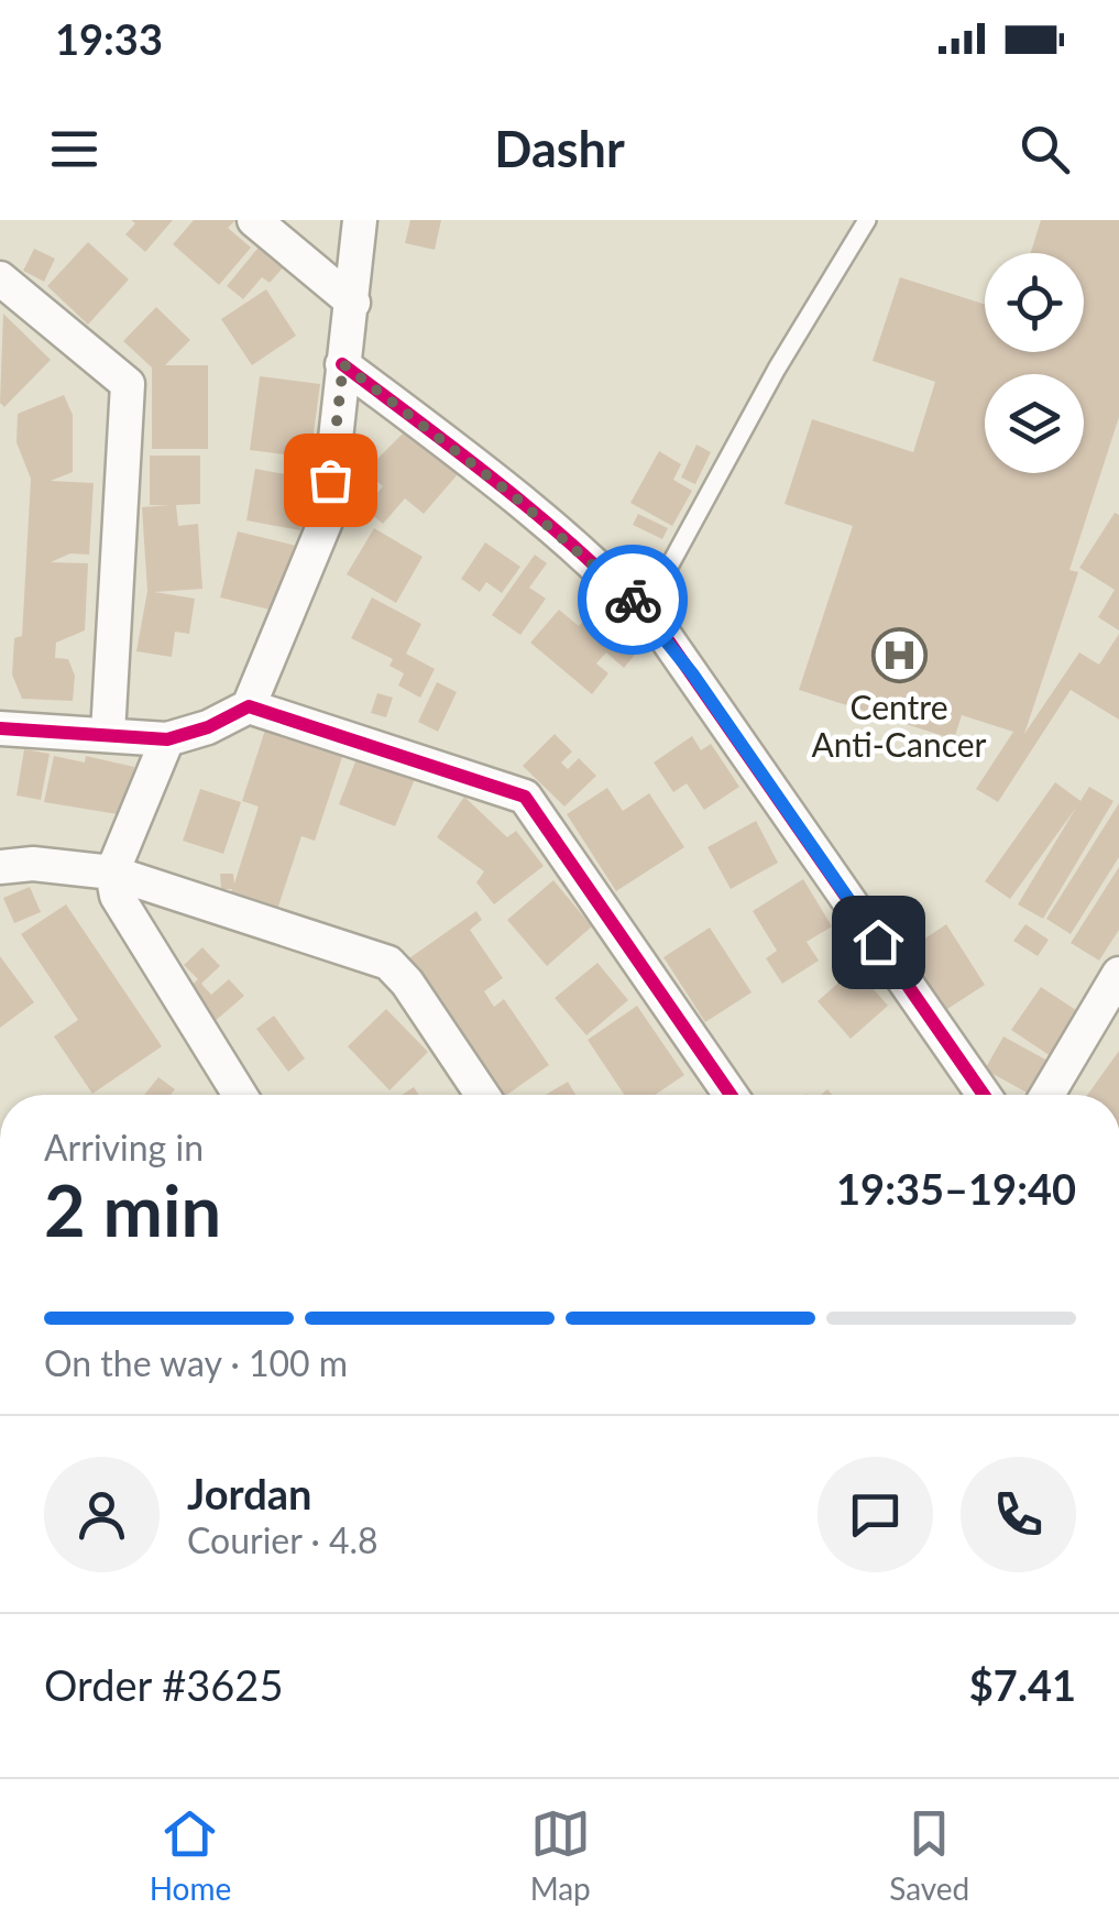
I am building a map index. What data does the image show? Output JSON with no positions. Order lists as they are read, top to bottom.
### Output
{
  "places": {
    "hospital": ["Centre Anti-Cancer"]
  },
  "page": {
    "status": "19:33",
    "header": "Dashr",
    "heading": ["2 min", "Arriving in", "19:35–19:40"],
    "panel": [
      "Jordan",
      "Courier · 4.8",
      "Order #3625",
      "$7.41"
    ],
    "bar": "On the way · 100 m",
    "tabs": ["Home", "Map", "Saved"]
  }
}
